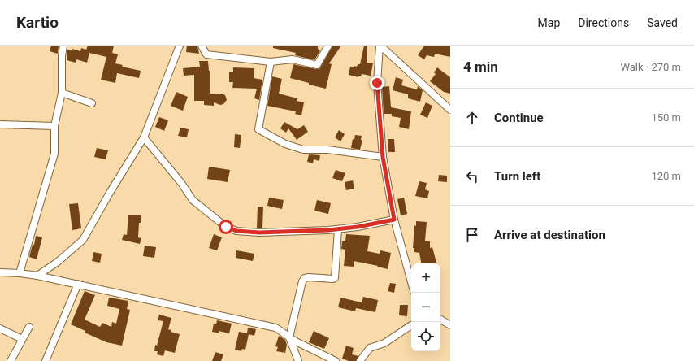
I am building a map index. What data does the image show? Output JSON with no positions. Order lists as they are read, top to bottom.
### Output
{
  "page": {
    "header": "Kartio",
    "nav": ["Map", "Directions", "Saved"],
    "heading": ["4 min", "Walk · 270 m"],
    "list": [
      ["Continue", "150 m"],
      ["Turn left", "120 m"],
      "Arrive at destination"
    ],
    "map_buttons": ["+", "−"]
  }
}
